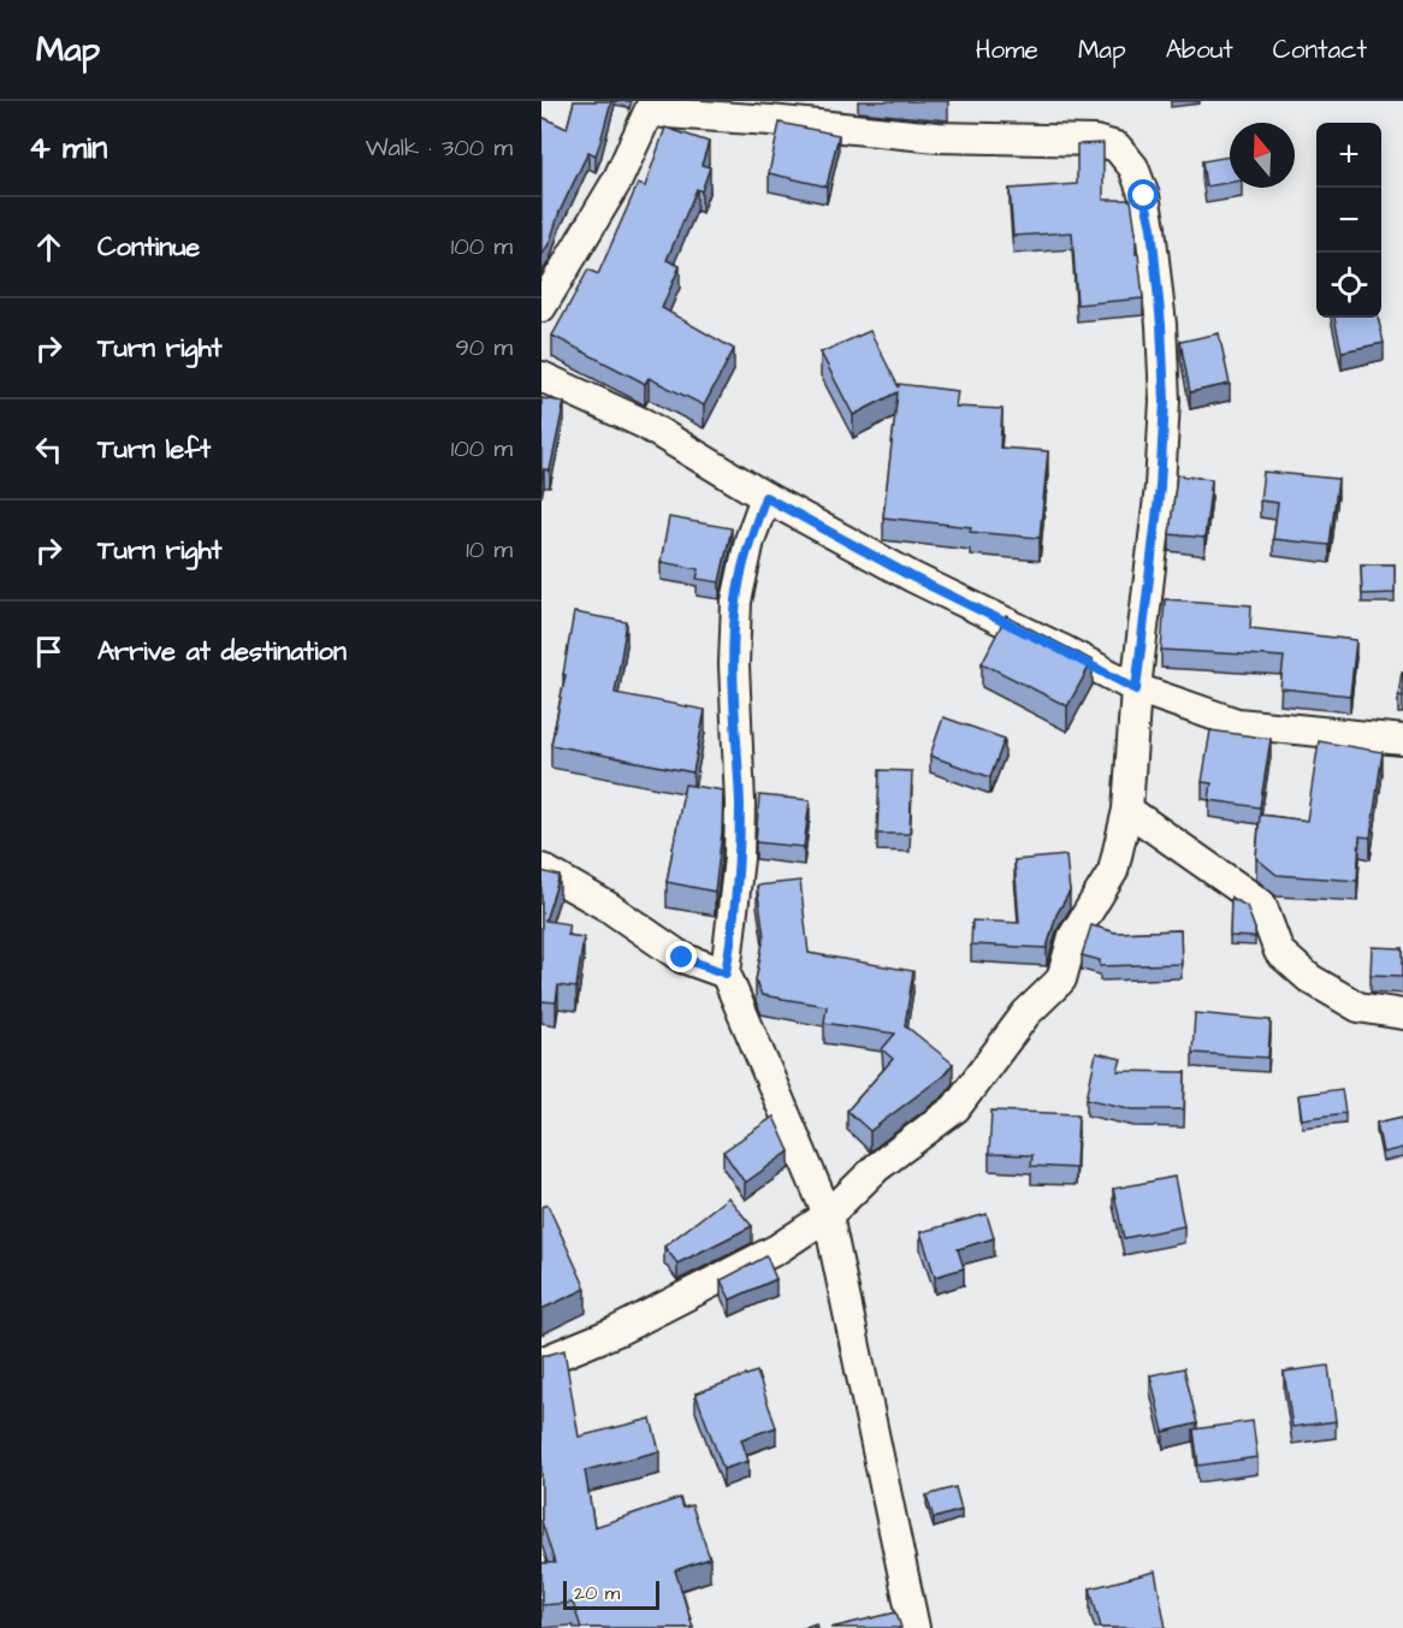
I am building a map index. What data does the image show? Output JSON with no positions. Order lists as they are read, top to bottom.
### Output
{
  "scale_bar": "20 m",
  "north": "top",
  "page": {
    "header": "Map",
    "nav": [
      "Home",
      "Map",
      "About",
      "Contact"
    ],
    "heading": ["4 min", "Walk · 300 m"],
    "map_buttons": ["+", "−"],
    "list": [
      ["Continue", "100 m"],
      ["Turn right", "90 m"],
      ["Turn left", "100 m"],
      ["Turn right", "10 m"],
      "Arrive at destination"
    ],
    "scale": "20 m"
  }
}
